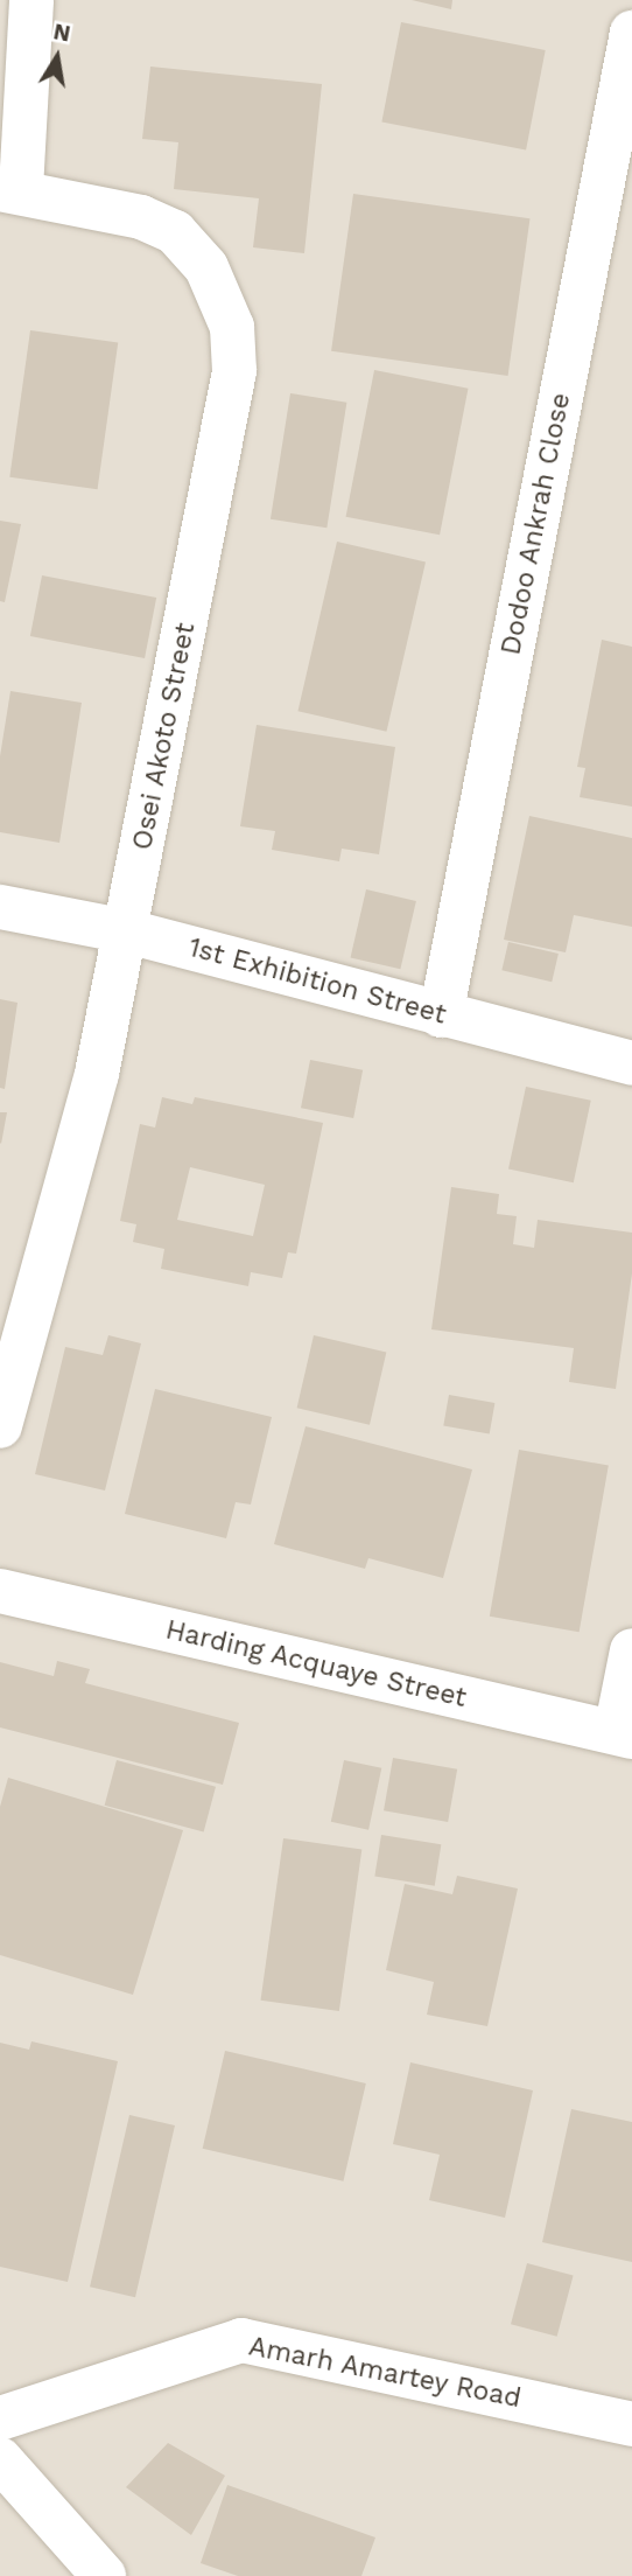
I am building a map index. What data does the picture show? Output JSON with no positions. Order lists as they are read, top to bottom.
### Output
{
  "streets": {
    "street": [
      "Dodoo Ankrah Close",
      "Osei Akoto Street",
      "1st Exhibition Street",
      "Harding Acquaye Street",
      "Amarh Amartey Road"
    ]
  },
  "crossings": [
    ["Dodoo Ankrah Close", "1st Exhibition Street"],
    ["Osei Akoto Street", "1st Exhibition Street"]
  ],
  "north": "top"
}
